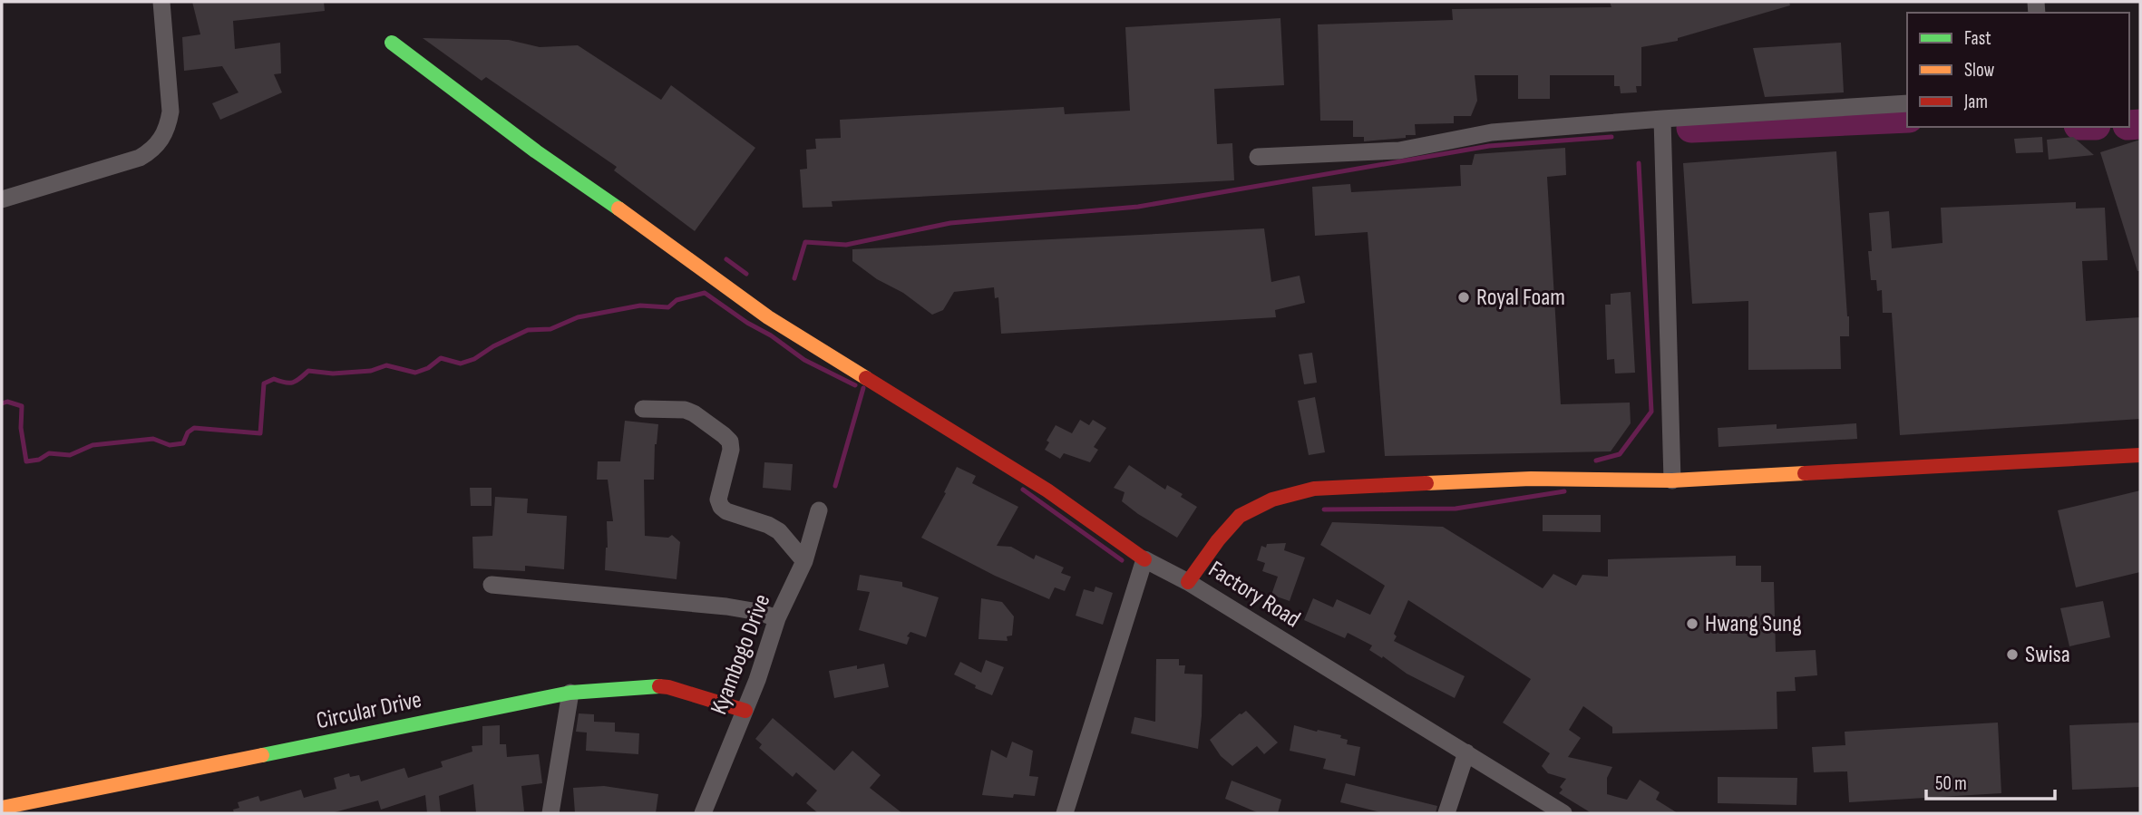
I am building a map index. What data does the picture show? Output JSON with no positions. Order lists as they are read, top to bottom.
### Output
{
  "streets": {
    "street": ["Factory Road", "Kyambogo Drive", "Circular Drive"]
  },
  "crossings": [
    ["Kyambogo Drive", "Circular Drive"]
  ],
  "places": ["Royal Foam", "Hwang Sung", "Swisa"],
  "legend": ["Fast", "Slow", "Jam"],
  "scale_bar": "50 m"
}
